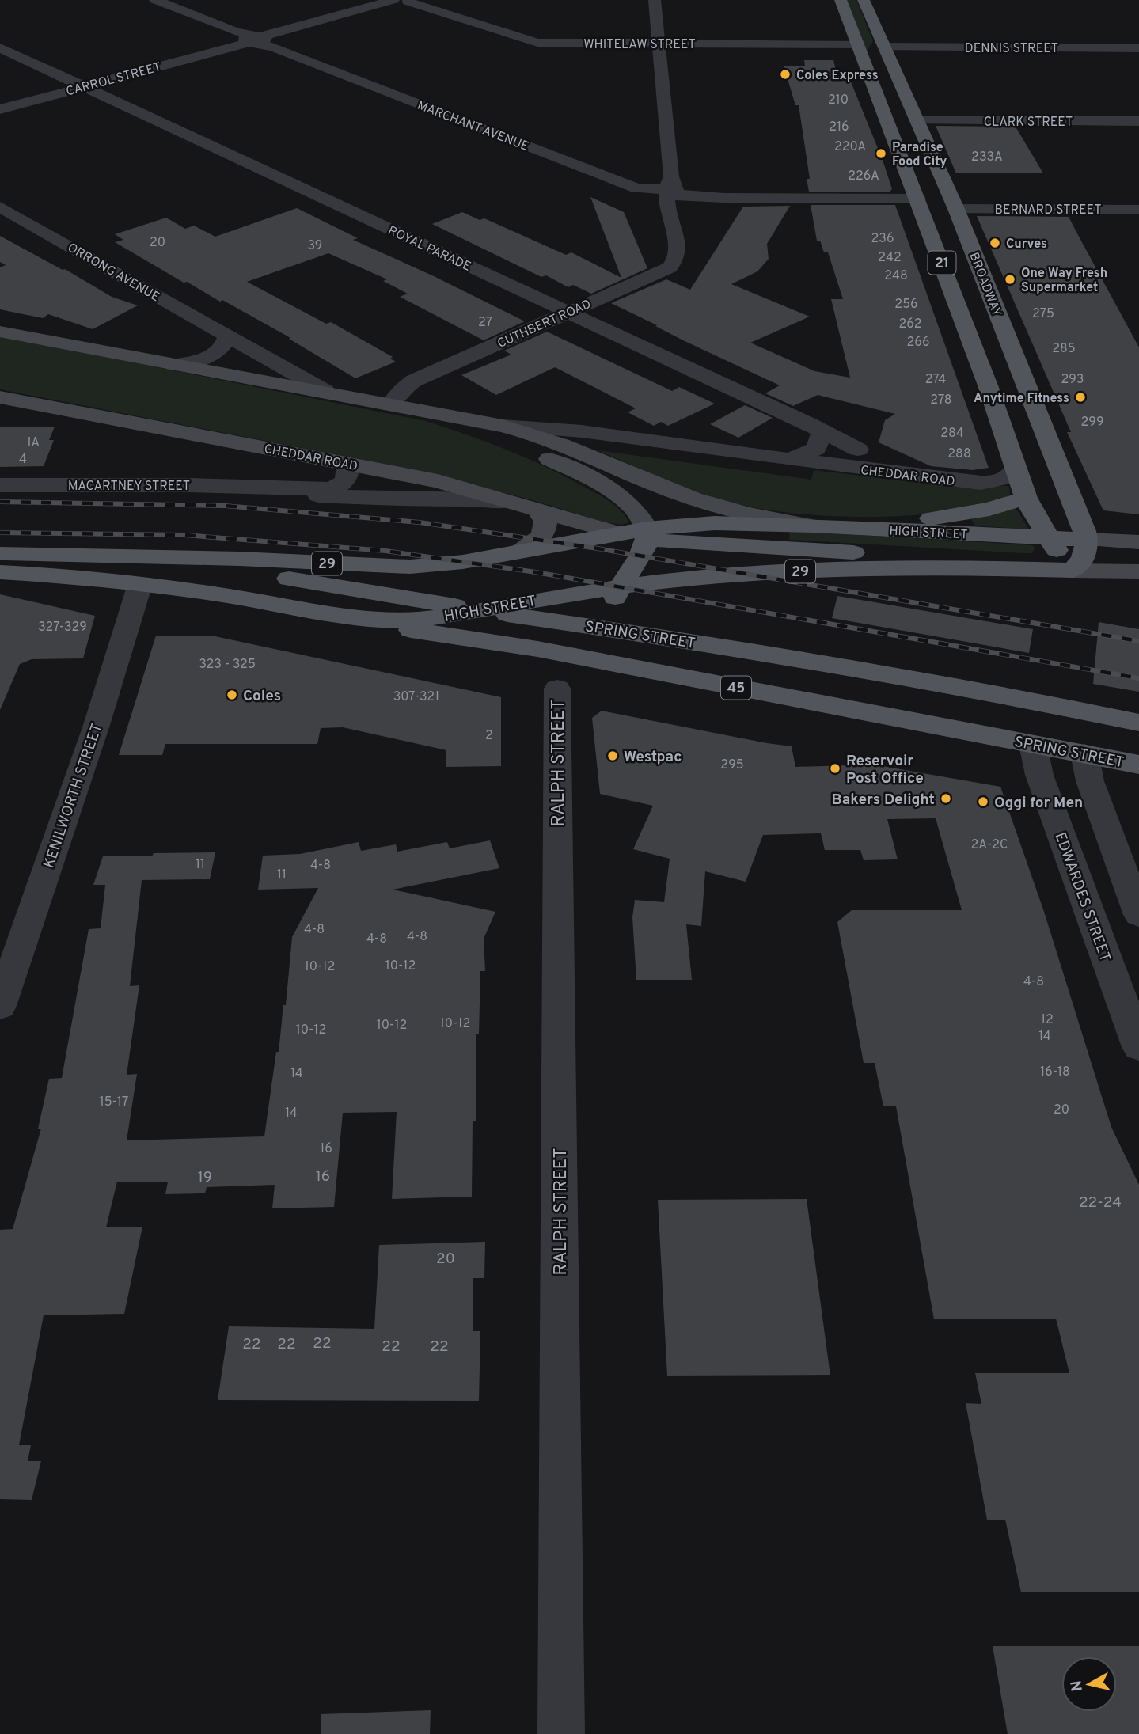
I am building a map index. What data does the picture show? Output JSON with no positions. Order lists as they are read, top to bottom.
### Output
{
  "streets": {
    "main road": [
      "21",
      "BROADWAY",
      "CHEDDAR ROAD",
      "HIGH STREET",
      "29",
      "SPRING STREET",
      "45"
    ],
    "street": [
      "WHITELAW STREET",
      "DENNIS STREET",
      "CARROL STREET",
      "CLARK STREET",
      "MARCHANT AVENUE",
      "BERNARD STREET",
      "ROYAL PARADE",
      "ORRONG AVENUE",
      "CUTHBERT ROAD",
      "MACARTNEY STREET",
      "RALPH STREET",
      "KENILWORTH STREET",
      "EDWARDES STREET"
    ]
  },
  "crossings": [
    ["WHITELAW STREET", "CARROL STREET"],
    ["WHITELAW STREET", "21"],
    ["WHITELAW STREET", "CUTHBERT ROAD"],
    ["DENNIS STREET", "BROADWAY"],
    ["CARROL STREET", "MARCHANT AVENUE"],
    ["CARROL STREET", "ROYAL PARADE"],
    ["CLARK STREET", "BROADWAY"],
    ["MARCHANT AVENUE", "21"],
    ["MARCHANT AVENUE", "CUTHBERT ROAD"],
    ["BERNARD STREET", "BROADWAY"],
    ["ROYAL PARADE", "CUTHBERT ROAD"],
    ["21", "CHEDDAR ROAD"],
    ["21", "HIGH STREET"],
    ["ORRONG AVENUE", "CHEDDAR ROAD"],
    ["BROADWAY", "HIGH STREET"],
    ["CUTHBERT ROAD", "CHEDDAR ROAD"],
    ["CHEDDAR ROAD", "MACARTNEY STREET"],
    ["CHEDDAR ROAD", "HIGH STREET"],
    ["HIGH STREET", "SPRING STREET"],
    ["HIGH STREET", "KENILWORTH STREET"],
    ["SPRING STREET", "KENILWORTH STREET"],
    ["SPRING STREET", "EDWARDES STREET"]
  ],
  "places": [
    "Coles Express",
    "Paradise Food City",
    "Curves",
    "One Way Fresh Supermarket",
    "Anytime Fitness",
    "Coles",
    "Westpac",
    "Reservoir Post Office",
    "Bakers Delight",
    "Oggi for Men"
  ],
  "house_numbers": [
    "210",
    "216",
    "220A",
    "233A",
    "226A",
    "236",
    "20",
    "39",
    "242",
    "248",
    "256",
    "275",
    "27",
    "262",
    "266",
    "285",
    "274",
    "293",
    "278",
    "299",
    "284",
    "1A",
    "288",
    "4",
    "327-329",
    "323 - 325",
    "307-321",
    "2",
    "295",
    "2A-2C",
    "11",
    "4-8",
    "11",
    "4-8",
    "4-8",
    "4-8",
    "10-12",
    "10-12",
    "4-8",
    "12",
    "10-12",
    "10-12",
    "10-12",
    "14",
    "16-18",
    "14",
    "15-17",
    "20",
    "14",
    "16",
    "16",
    "19",
    "22-24",
    "20",
    "22",
    "22",
    "22",
    "22",
    "22"
  ],
  "north": "left"
}
